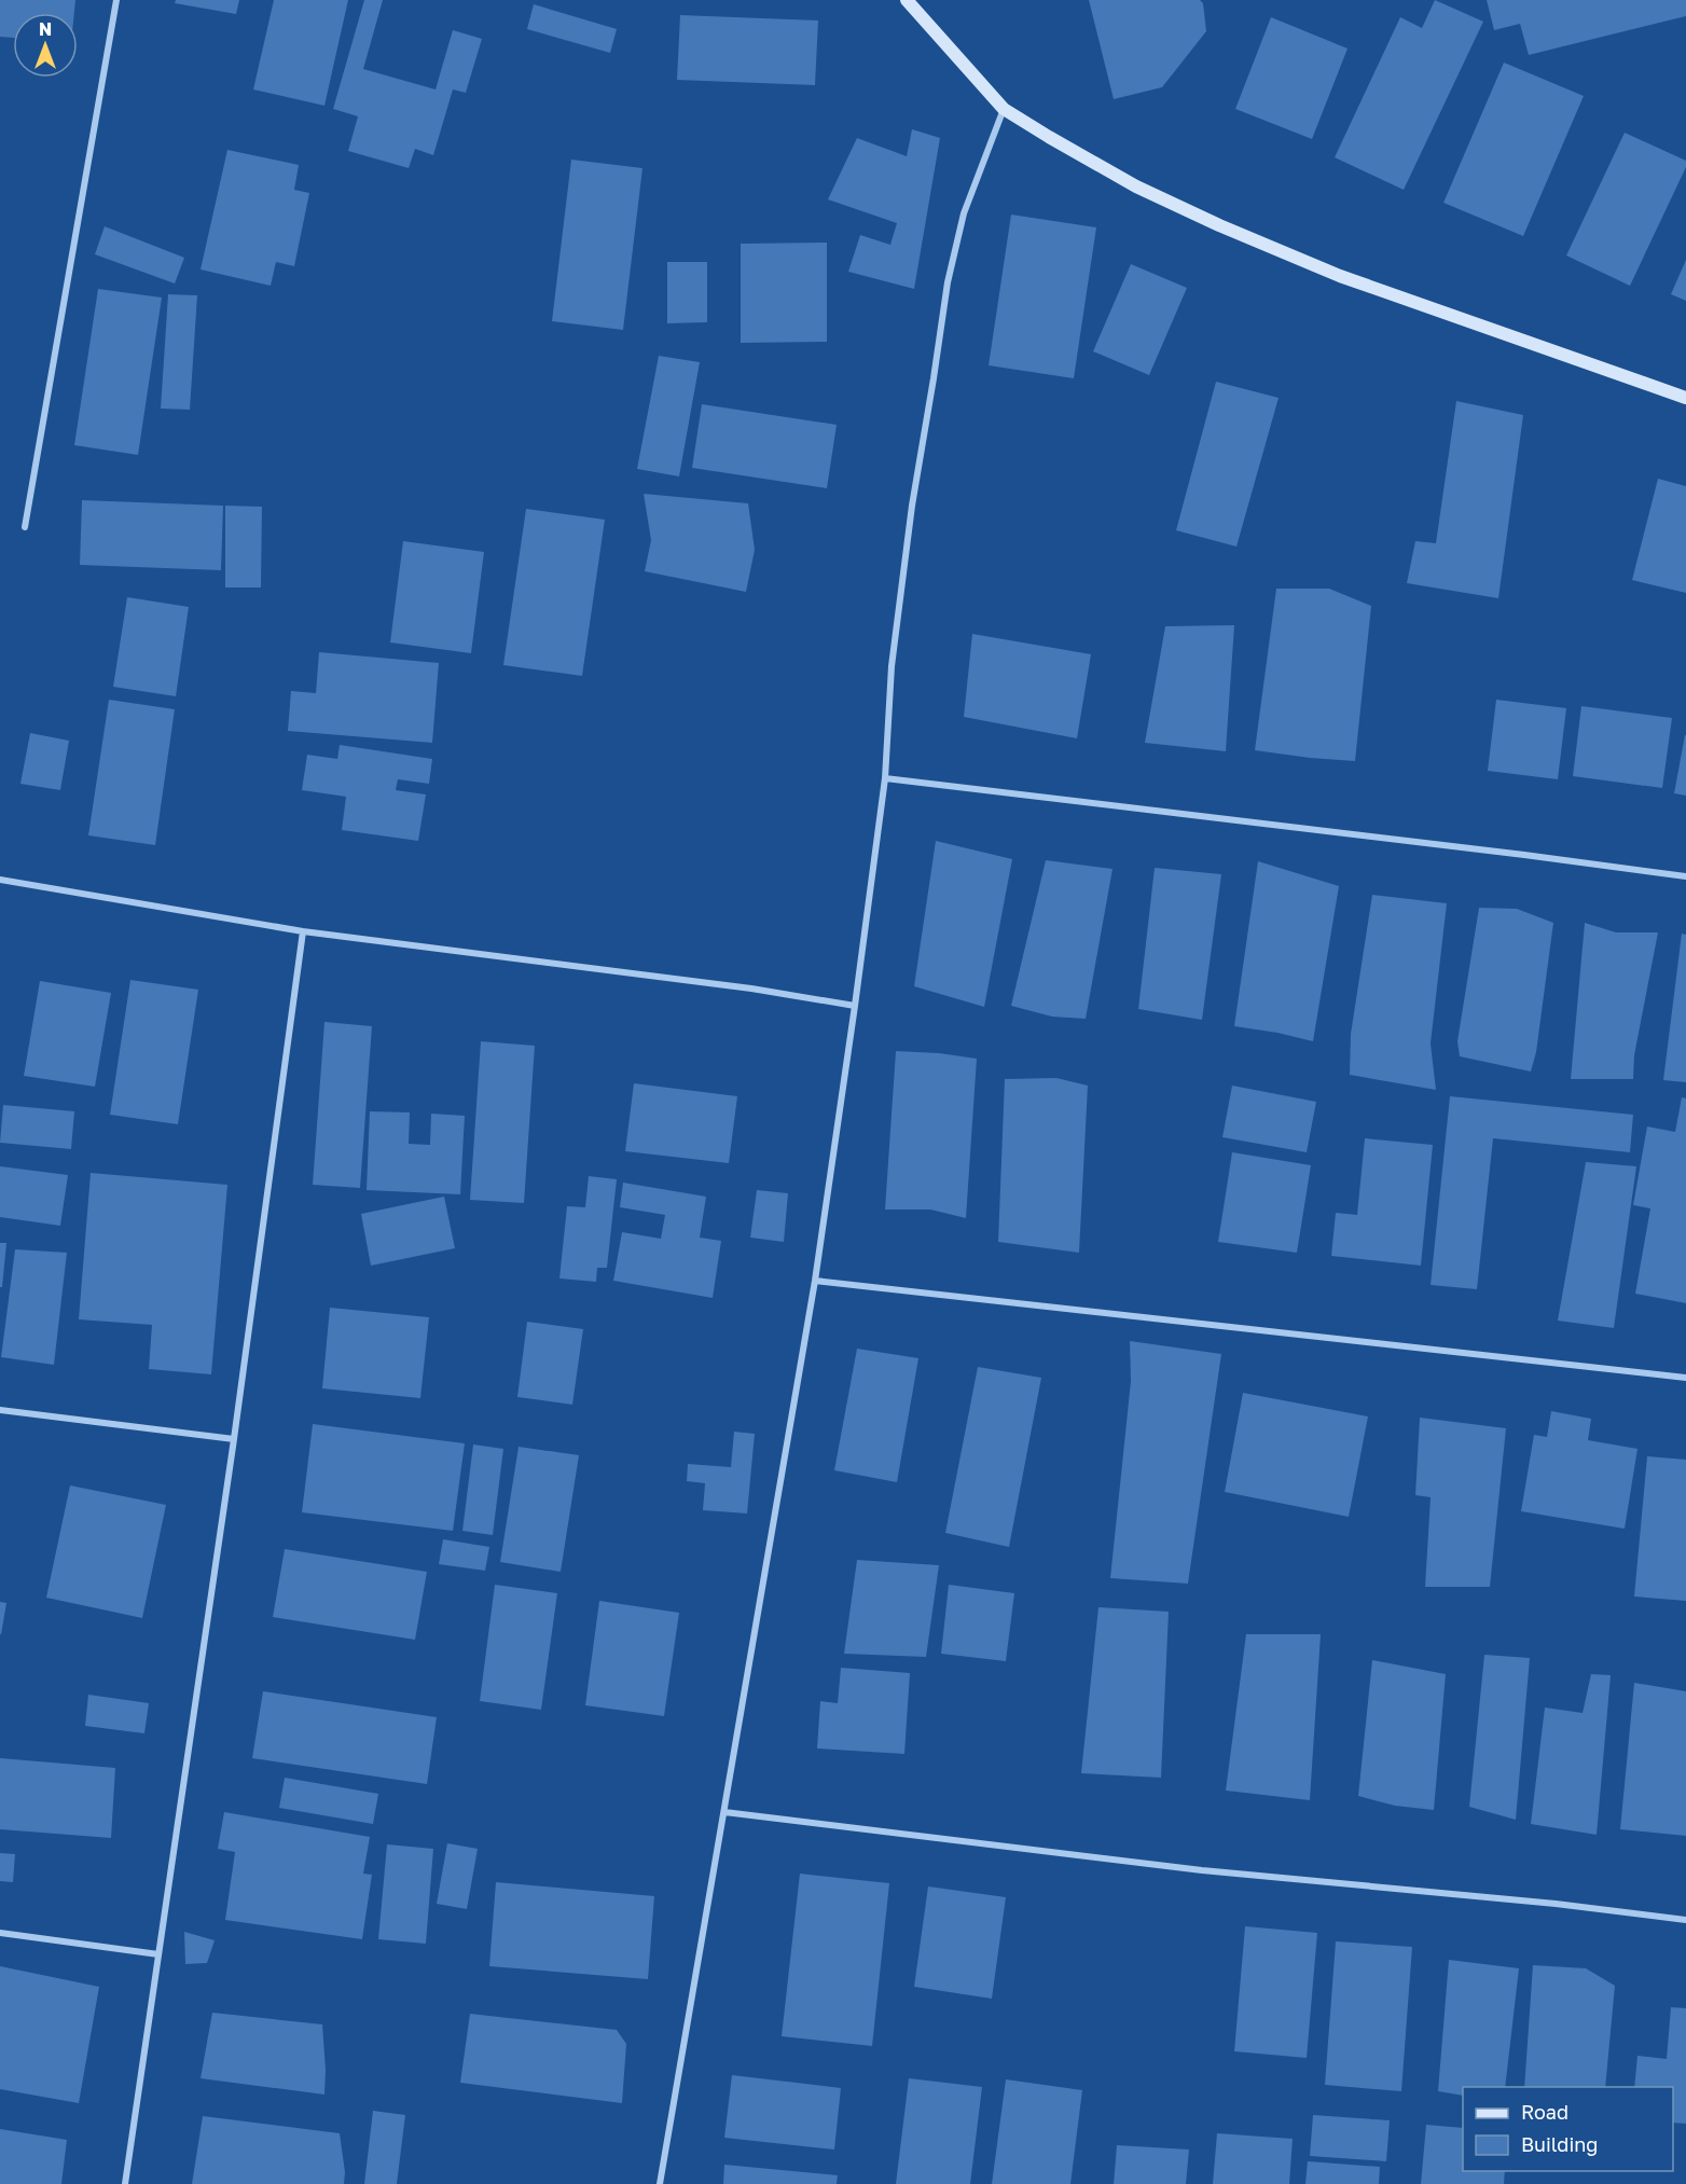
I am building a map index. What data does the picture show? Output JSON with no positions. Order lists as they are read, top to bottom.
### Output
{
  "legend": ["Road", "Building"],
  "north": "top"
}
